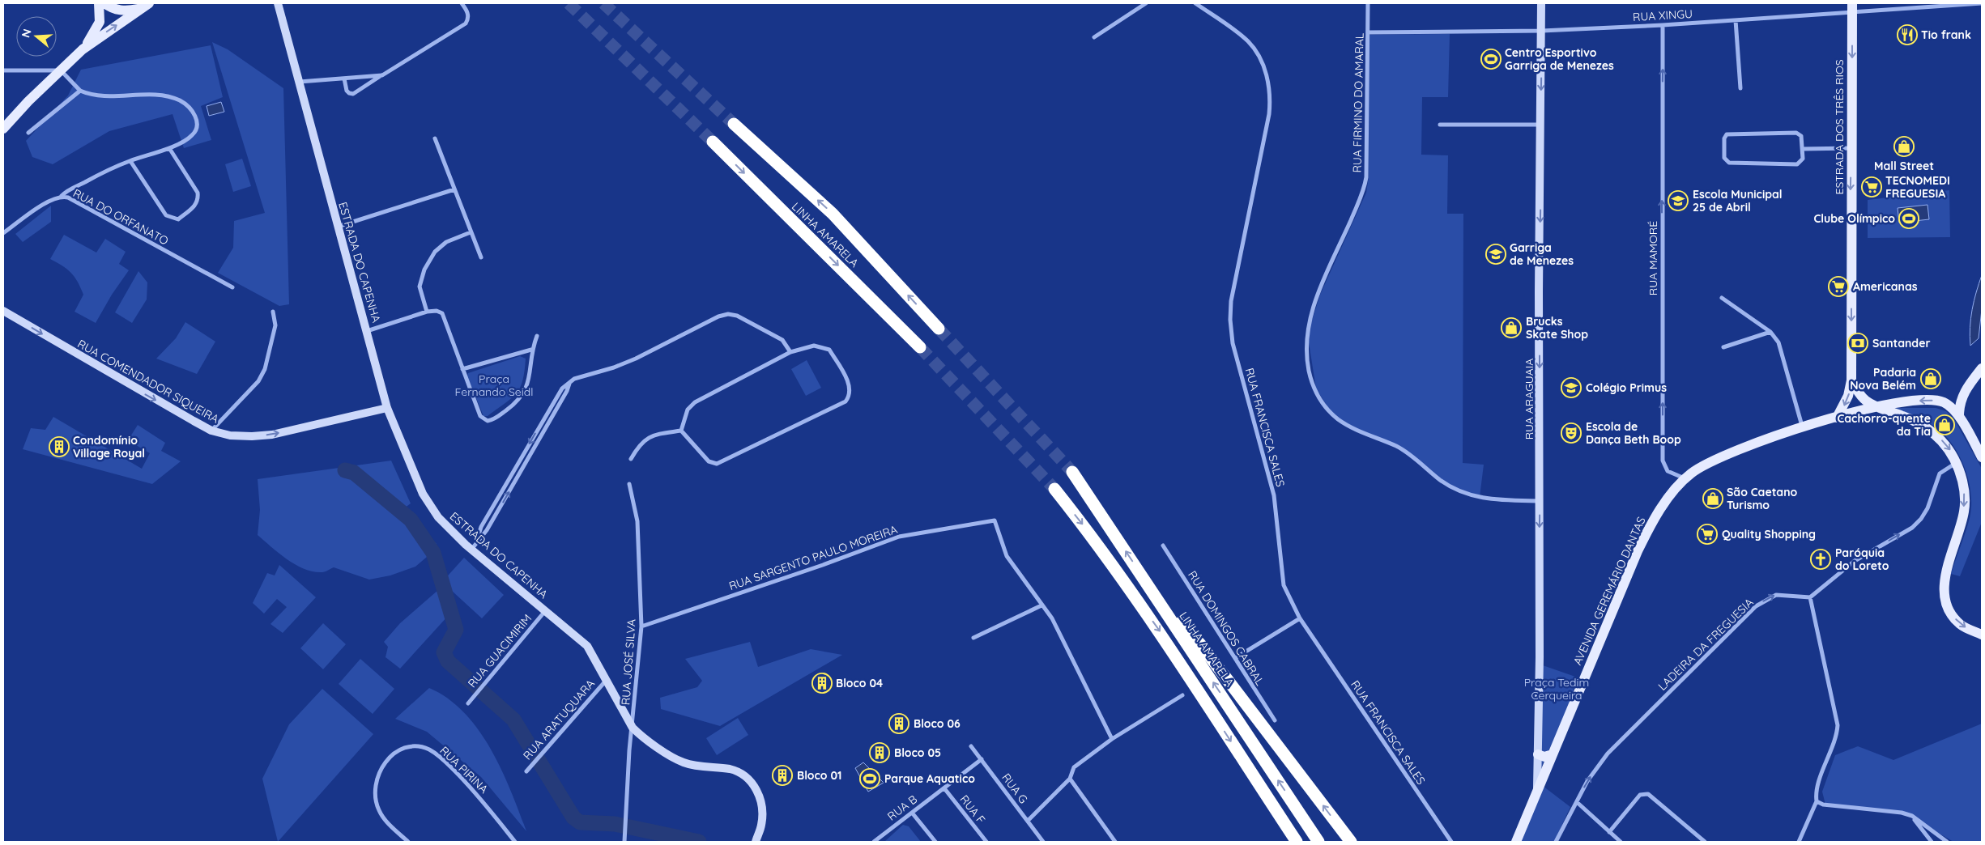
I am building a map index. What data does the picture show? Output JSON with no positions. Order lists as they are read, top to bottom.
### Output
{
  "streets": {
    "highway": ["LINHA AMARELA"],
    "main road": ["ESTRADA DOS TRÊS RIOS", "AVENIDA GEREMÁRIO DANTAS"],
    "street": [
      "RUA XINGU",
      "RUA FIRMINO DO AMARAL",
      "RUA DO ORFANATO",
      "RUA MAMORÉ",
      "ESTRADA DO CAPENHA",
      "RUA COMENDADOR SIQUEIRA",
      "RUA ARAGUAIA",
      "RUA FRANCISCA SALES",
      "RUA SARGENTO PAULO MOREIRA",
      "RUA DOMINGOS CABRAL",
      "LADEIRA DA FREGUESIA",
      "RUA GUACIMIRIM",
      "RUA JOSÉ SILVA",
      "RUA ARATUQUARA",
      "RUA PIRINA",
      "RUA G",
      "RUA B",
      "RUA F"
    ]
  },
  "crossings": [
    ["RUA XINGU", "RUA FIRMINO DO AMARAL"],
    ["RUA XINGU", "ESTRADA DOS TRÊS RIOS"],
    ["RUA XINGU", "RUA MAMORÉ"],
    ["RUA XINGU", "RUA ARAGUAIA"],
    ["RUA FIRMINO DO AMARAL", "RUA ARAGUAIA"],
    ["ESTRADA DOS TRÊS RIOS", "AVENIDA GEREMÁRIO DANTAS"],
    ["RUA MAMORÉ", "AVENIDA GEREMÁRIO DANTAS"],
    ["ESTRADA DO CAPENHA", "RUA COMENDADOR SIQUEIRA"],
    ["ESTRADA DO CAPENHA", "RUA GUACIMIRIM"],
    ["ESTRADA DO CAPENHA", "RUA JOSÉ SILVA"],
    ["ESTRADA DO CAPENHA", "RUA ARATUQUARA"],
    ["RUA ARAGUAIA", "AVENIDA GEREMÁRIO DANTAS"],
    ["RUA SARGENTO PAULO MOREIRA", "RUA JOSÉ SILVA"],
    ["RUA G", "RUA B"],
    ["RUA B", "RUA F"]
  ],
  "one_way": [
    "ESTRADA DOS TRÊS RIOS",
    "RUA MAMORÉ",
    "RUA COMENDADOR SIQUEIRA",
    "RUA ARAGUAIA",
    "LADEIRA DA FREGUESIA"
  ],
  "parks": ["Praça Fernando Seidl", "Praça Tedim Cerqueira"],
  "places": {
    "restaurant": ["Tio frank"],
    "sports": ["Centro Esportivo Garriga de Menezes", "Clube Olímpico", "Parque Aquatico"],
    "shop": [
      "Mall Street",
      "Brucks Skate Shop",
      "Padaria Nova Belém",
      "Cachorro-quente da Tia",
      "São Caetano Turismo"
    ],
    "supermarket": ["TECNOMEDI FREGUESIA", "Americanas", "Quality Shopping"],
    "school or university": ["Escola Municipal 25 de Abril", "Garriga de Menezes", "Colégio Primus"],
    "bank": ["Santander"],
    "theatre": ["Escola de Dança Beth Boop"],
    "building": [
      "Condomínio Village Royal",
      "Bloco 04",
      "Bloco 06",
      "Bloco 05",
      "Bloco 01"
    ],
    "church": ["Paróquia do Loreto"]
  },
  "north": "left"
}
